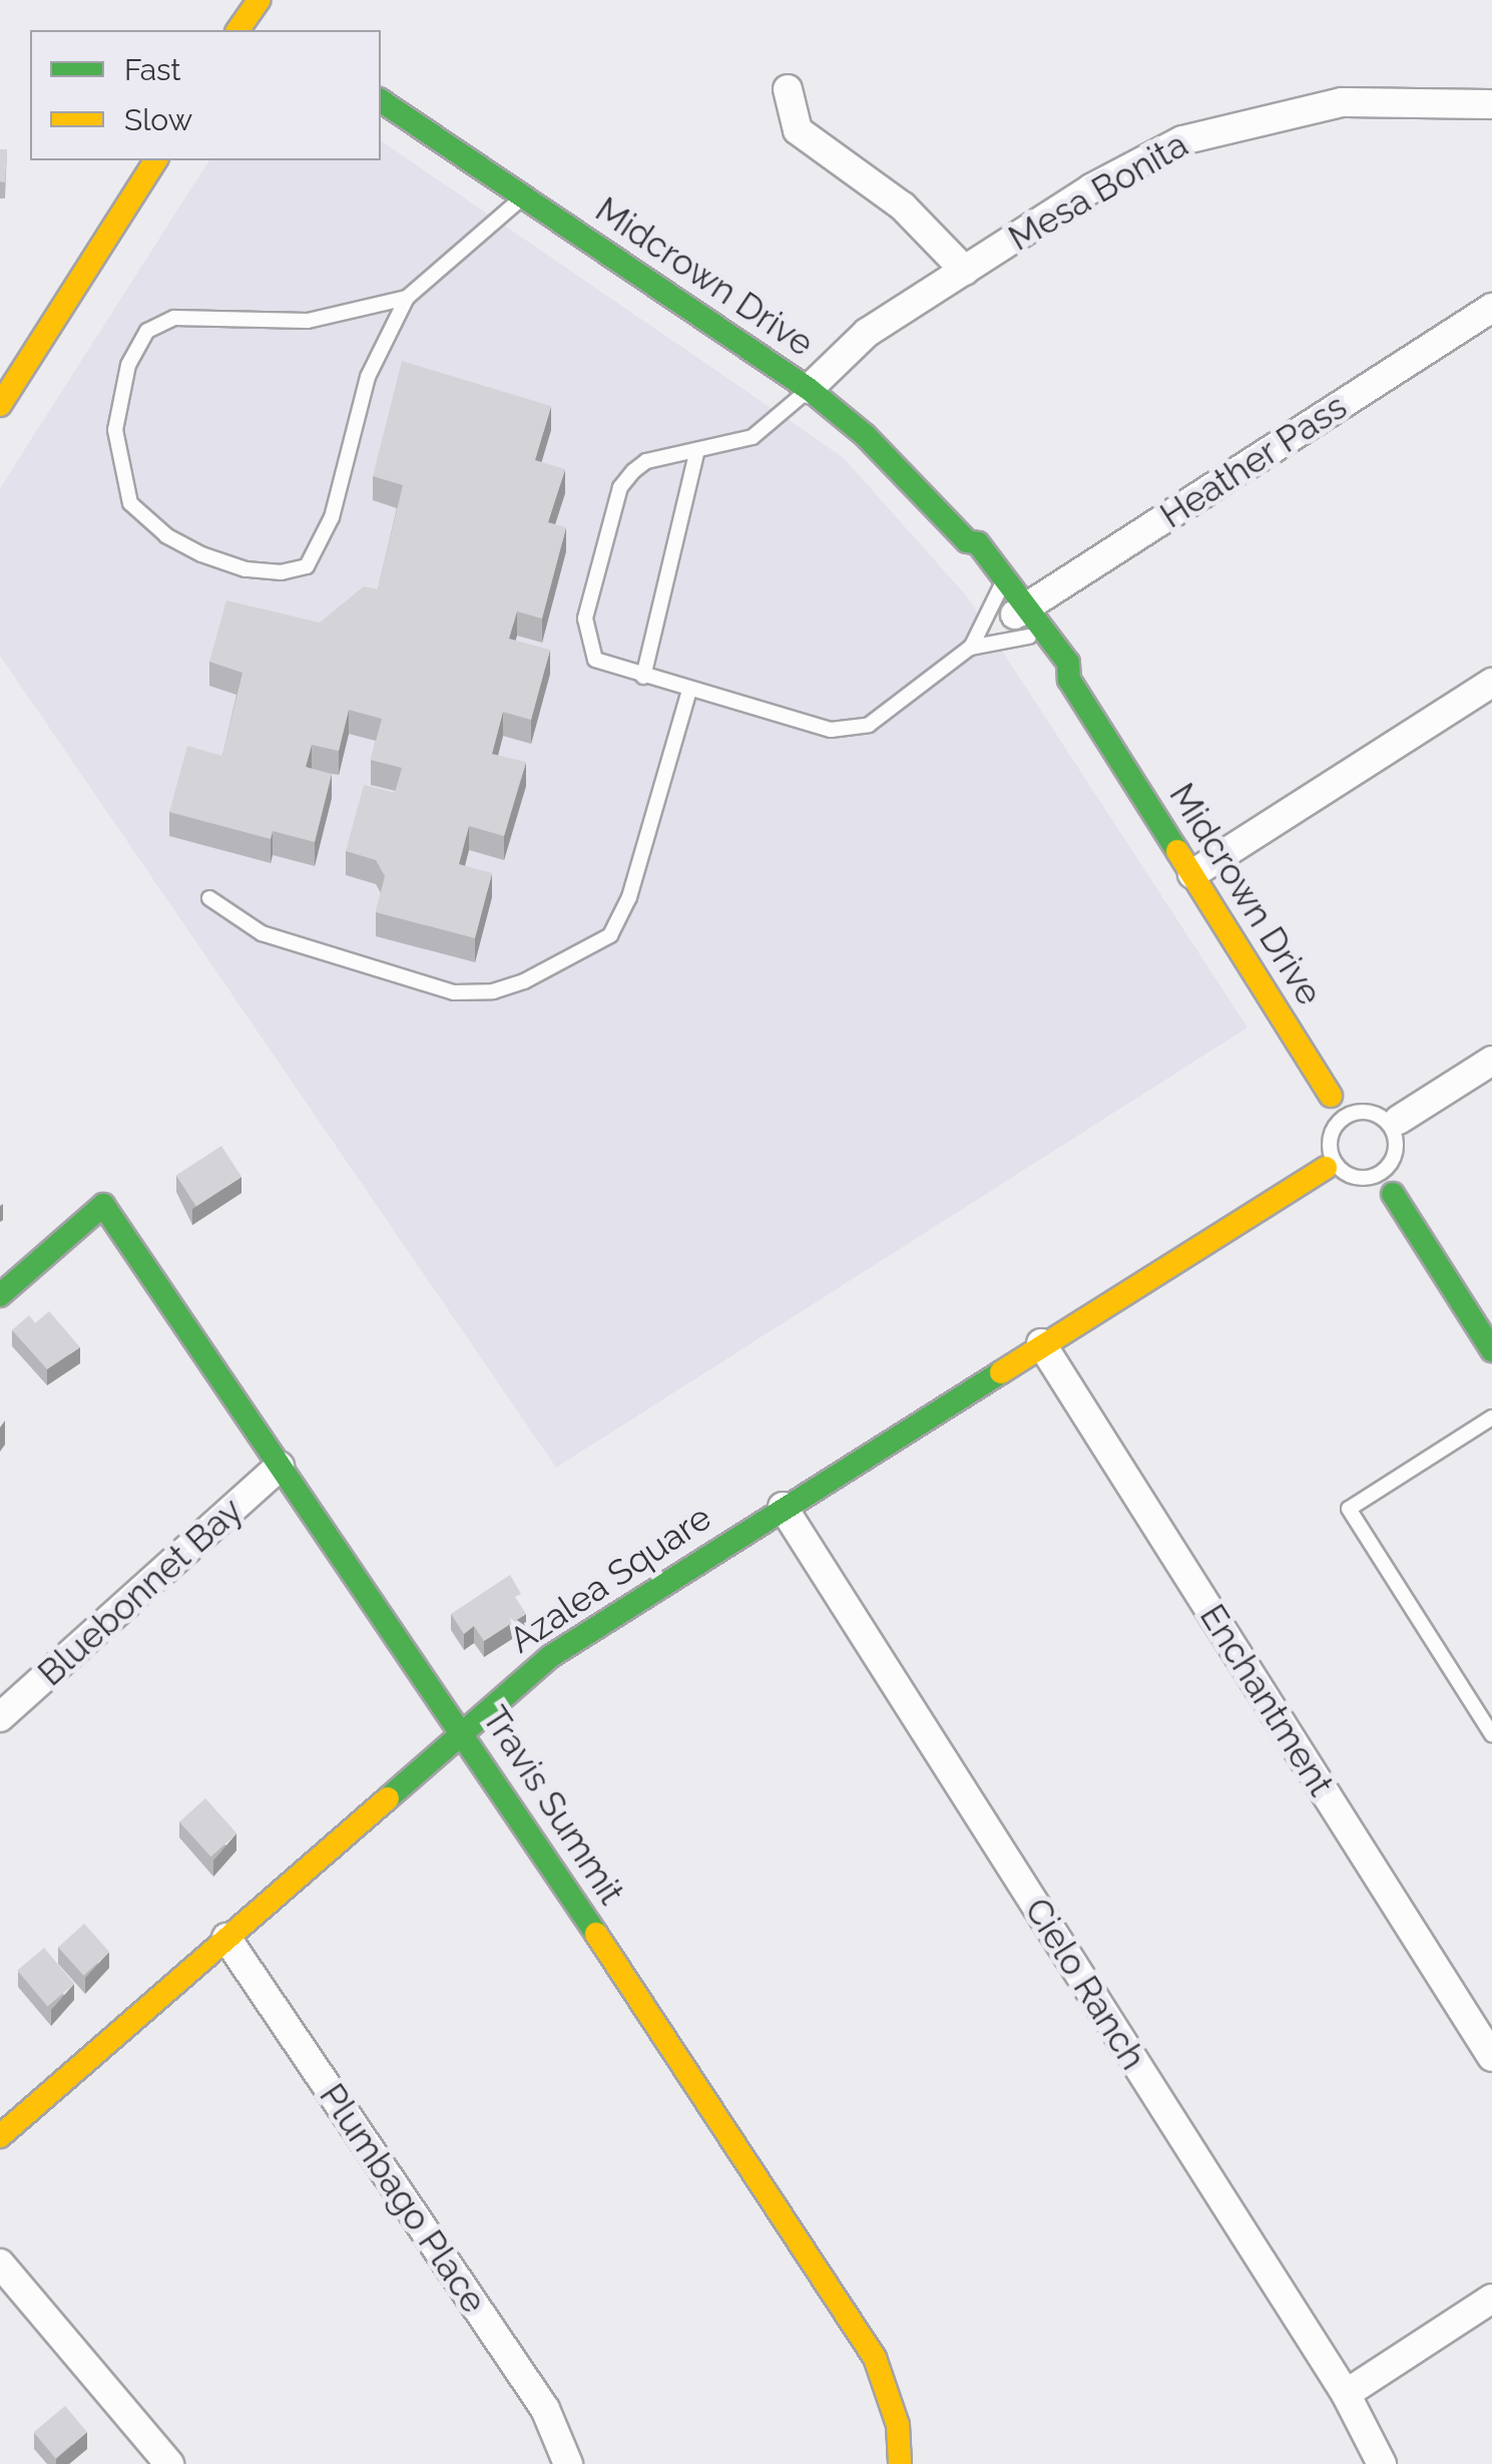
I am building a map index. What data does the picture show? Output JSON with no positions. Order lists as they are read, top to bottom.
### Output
{
  "streets": {
    "street": [
      "Mesa Bonita",
      "Midcrown Drive",
      "Heather Pass",
      "Azalea Square",
      "Bluebonnet Bay",
      "Enchantment",
      "Travis Summit",
      "Cielo Ranch",
      "Plumbago Place"
    ]
  },
  "crossings": [
    ["Mesa Bonita", "Midcrown Drive"],
    ["Midcrown Drive", "Heather Pass"],
    ["Azalea Square", "Enchantment"],
    ["Azalea Square", "Travis Summit"],
    ["Azalea Square", "Cielo Ranch"],
    ["Azalea Square", "Plumbago Place"],
    ["Bluebonnet Bay", "Travis Summit"]
  ],
  "legend": ["Fast", "Slow"]
}
